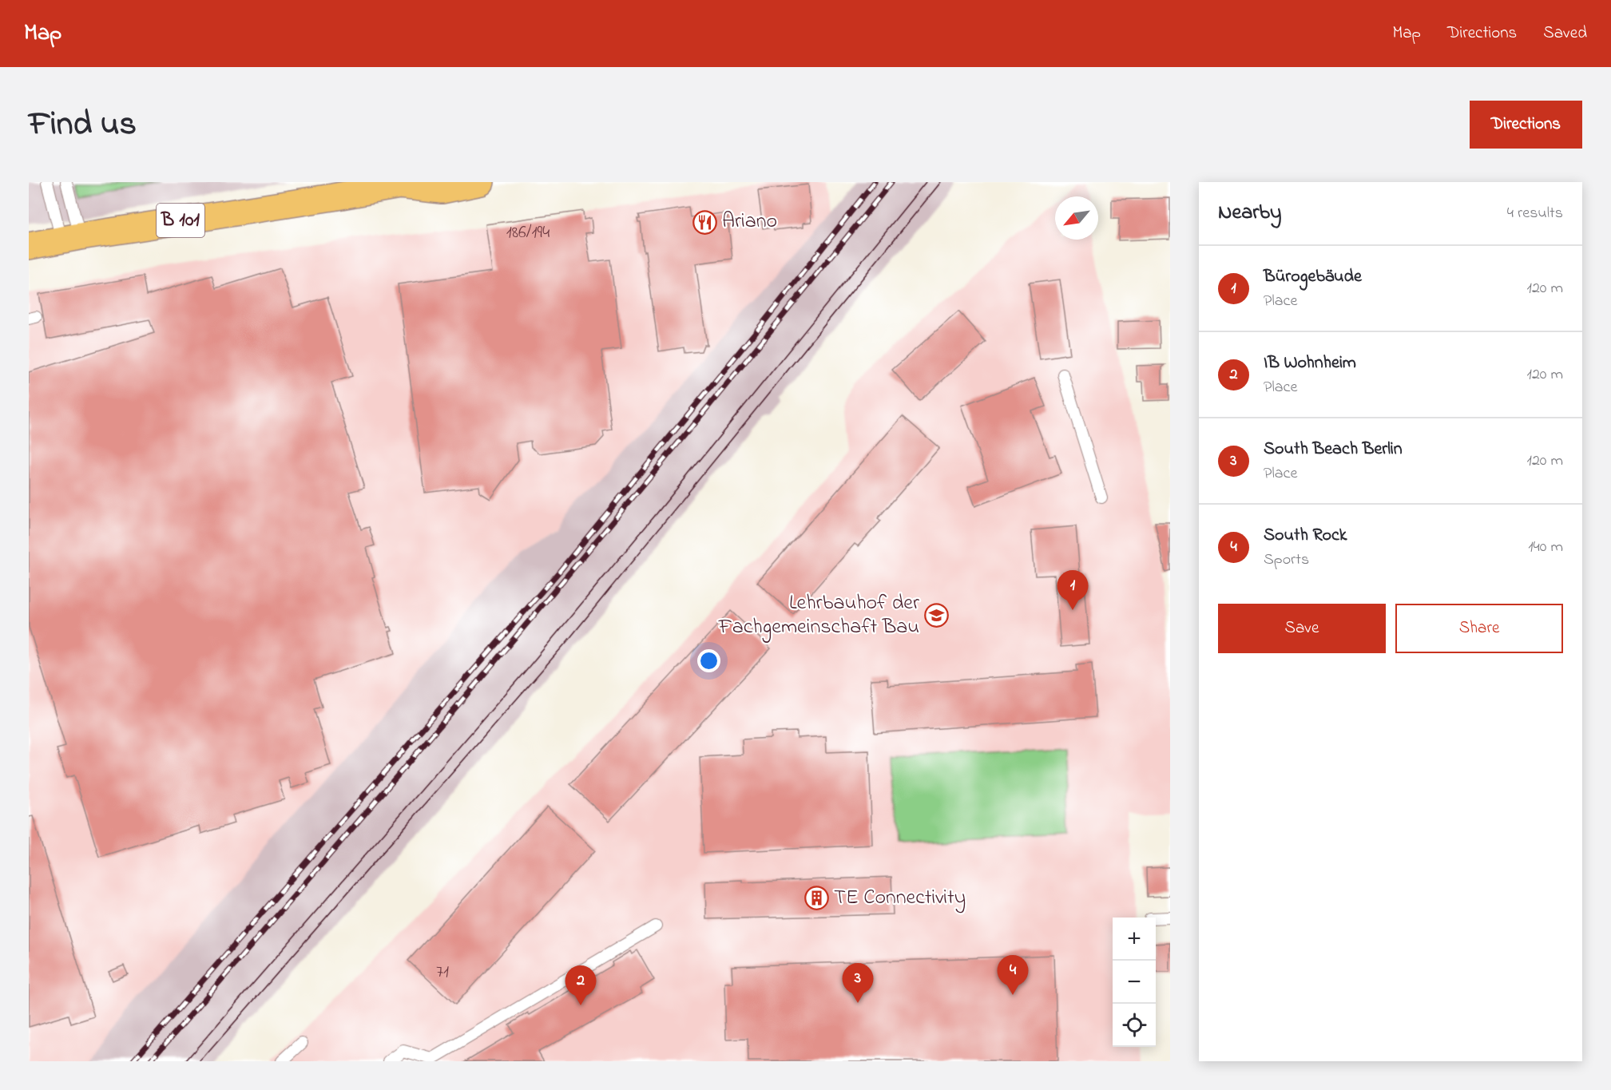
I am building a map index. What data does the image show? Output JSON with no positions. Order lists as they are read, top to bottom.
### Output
{
  "streets": {
    "main road": ["B 101"]
  },
  "places": {
    "restaurant": ["Ariano"],
    "school or university": ["Lehrbauhof der Fachgemeinschaft Bau"],
    "building": ["TE Connectivity"]
  },
  "house_numbers": ["186/194", "71"],
  "north": "bottom left",
  "page": {
    "header": "Map",
    "nav": ["Map", "Directions", "Saved"],
    "title": "Find us",
    "buttons": [
      "Directions",
      ["Save", "Share"]
    ],
    "heading": ["Nearby", "4 results"],
    "list": [
      {
        "mark": "1",
        "name": "Bürogebäude",
        "note": "Place",
        "value": "120 m"
      },
      {
        "mark": "2",
        "name": "IB Wohnheim",
        "note": "Place",
        "value": "120 m"
      },
      {
        "mark": "3",
        "name": "South Beach Berlin",
        "note": "Place",
        "value": "120 m"
      },
      {
        "mark": "4",
        "name": "South Rock",
        "note": "Sports",
        "value": "140 m"
      }
    ],
    "pins": [
      "1",
      "4",
      "3",
      "2"
    ],
    "map_buttons": ["+", "−"]
  }
}
